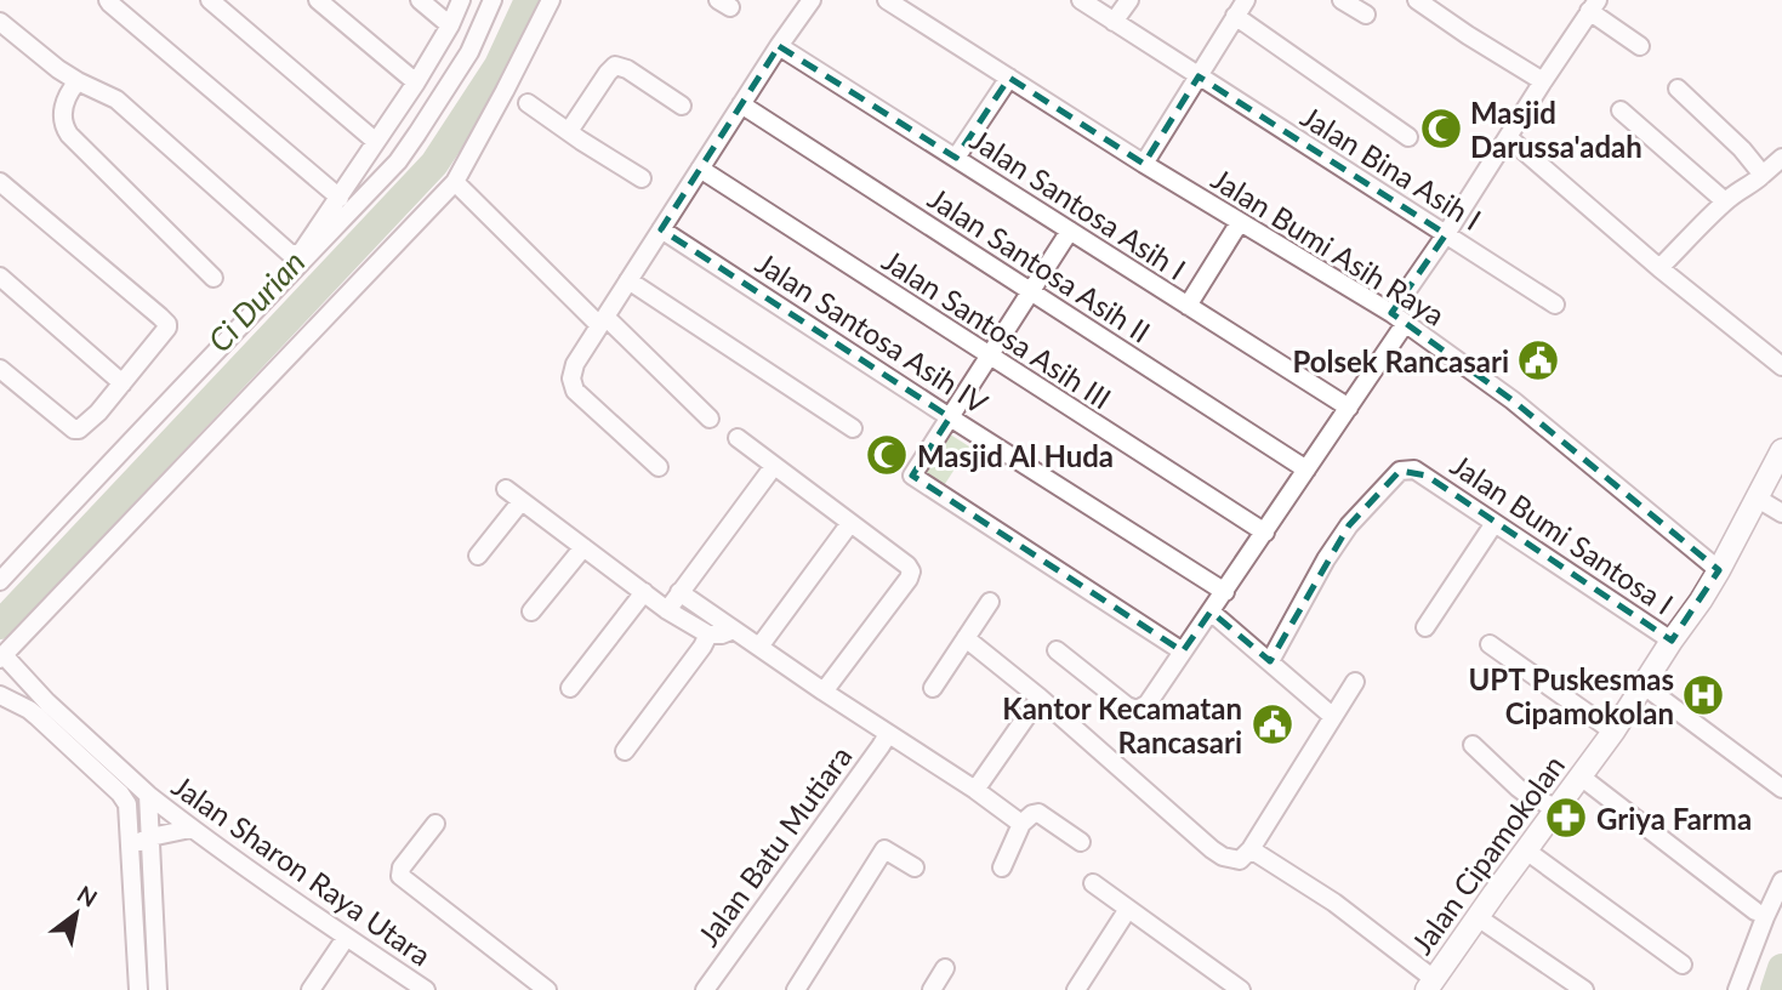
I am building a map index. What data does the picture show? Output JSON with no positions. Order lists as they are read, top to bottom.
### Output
{
  "streets": {
    "street": [
      "Jalan Bina Asih I",
      "Jalan Santosa Asih I",
      "Jalan Bumi Asih Raya",
      "Jalan Santosa Asih II",
      "Jalan Santosa Asih III",
      "Jalan Santosa Asih IV",
      "Jalan Bumi Santosa I",
      "Jalan Batu Mutiara",
      "Jalan Cipamokolan",
      "Jalan Sharon Raya Utara"
    ]
  },
  "crossings": [
    ["Jalan Bumi Asih Raya", "Jalan Cipamokolan"],
    ["Jalan Bumi Santosa I", "Jalan Cipamokolan"]
  ],
  "water": ["Ci Durian"],
  "places": {
    "mosque": ["Masjid Darussa'adah", "Masjid Al Huda"],
    "public building": ["Polsek Rancasari", "Kantor Kecamatan Rancasari"],
    "hospital": ["UPT Puskesmas Cipamokolan"],
    "pharmacy": ["Griya Farma"]
  },
  "north": "top right"
}
